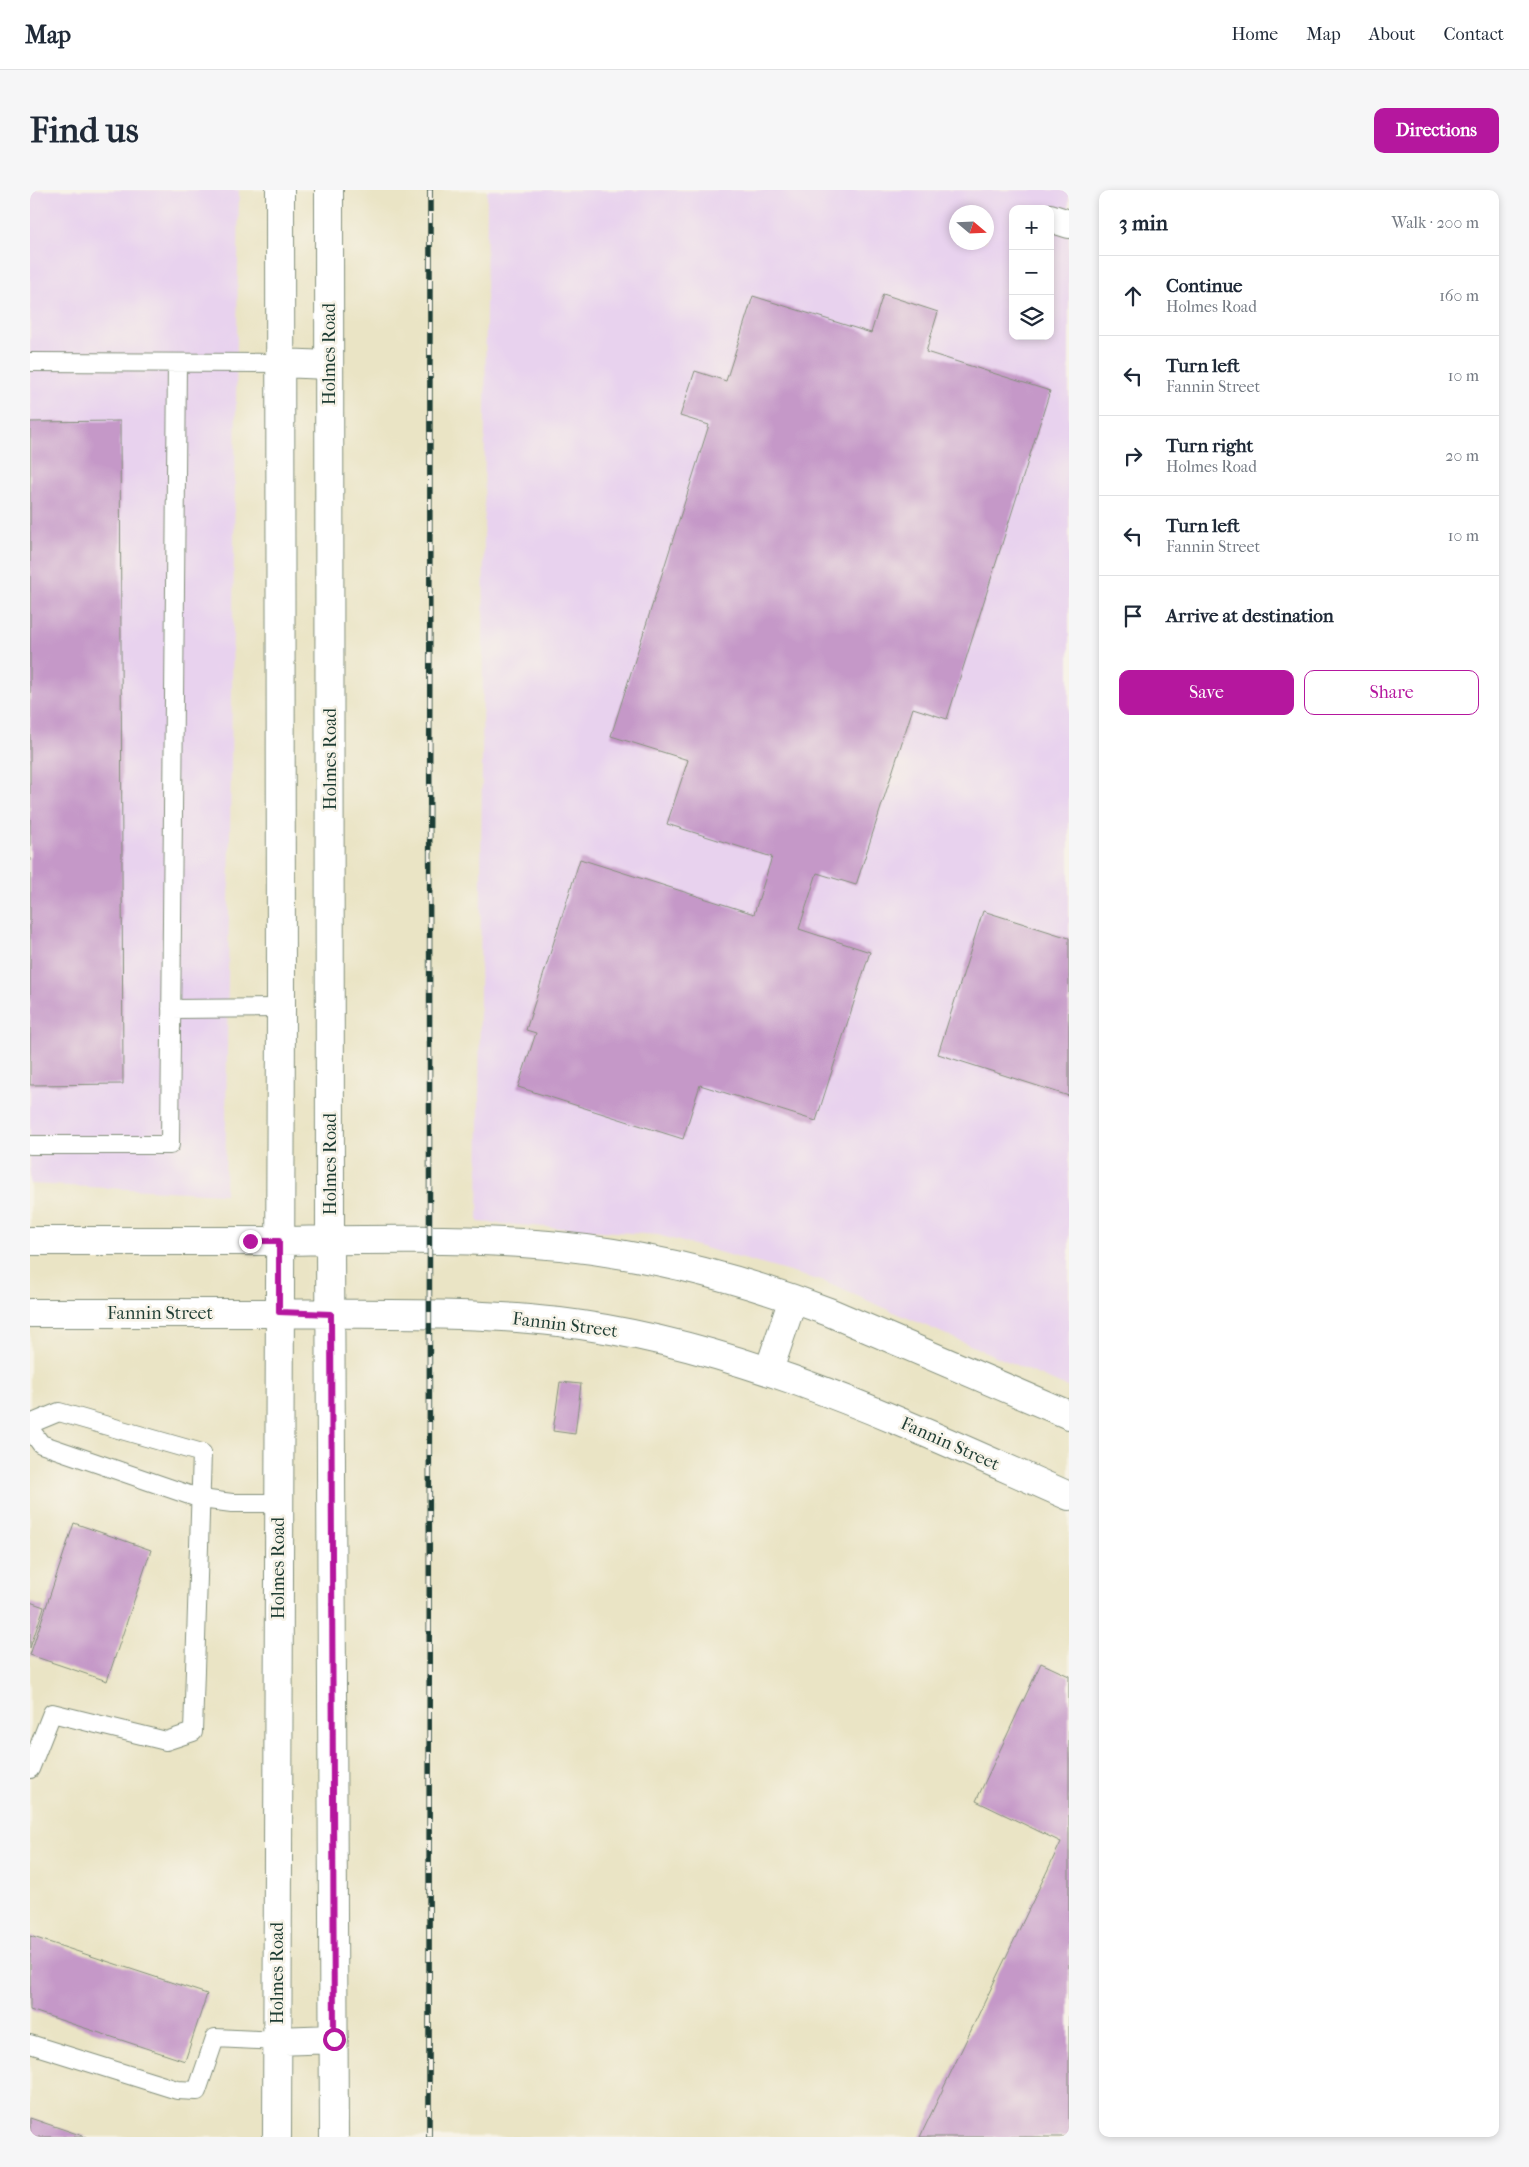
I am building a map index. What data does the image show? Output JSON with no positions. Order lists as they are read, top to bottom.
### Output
{
  "streets": {
    "main road": ["Holmes Road", "Fannin Street"]
  },
  "crossings": [
    ["Holmes Road", "Fannin Street"]
  ],
  "north": "right",
  "page": {
    "header": "Map",
    "nav": [
      "Home",
      "Map",
      "About",
      "Contact"
    ],
    "buttons": [
      "Directions",
      ["Save", "Share"]
    ],
    "title": "Find us",
    "heading": ["3 min", "Walk · 200 m"],
    "map_buttons": ["+", "−"],
    "list": [
      ["Continue", "Holmes Road", "160 m"],
      ["Turn left", "Fannin Street", "10 m"],
      ["Turn right", "Holmes Road", "20 m"],
      ["Turn left", "Fannin Street", "10 m"],
      "Arrive at destination"
    ]
  }
}
